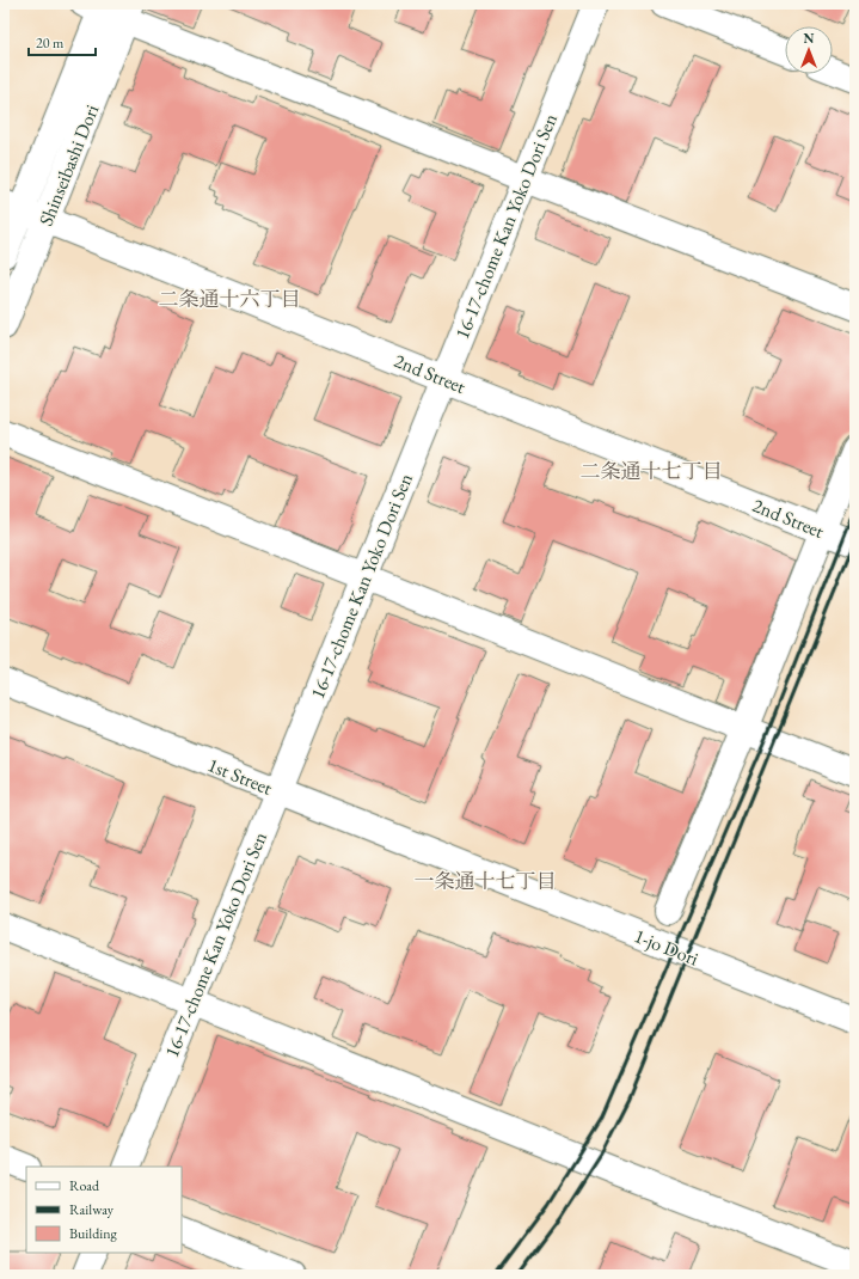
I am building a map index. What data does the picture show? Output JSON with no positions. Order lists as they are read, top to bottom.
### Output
{
  "streets": {
    "street": [
      "Shinseibashi Dori",
      "16-17-chome Kan Yoko Dori Sen",
      "2nd Street",
      "1st Street"
    ]
  },
  "crossings": [
    ["Shinseibashi Dori", "2nd Street"],
    ["16-17-chome Kan Yoko Dori Sen", "2nd Street"],
    ["16-17-chome Kan Yoko Dori Sen", "1st Street"]
  ],
  "districts": ["二条通十六丁目", "二条通十七丁目", "一条通十七丁目"],
  "legend": ["Road", "Railway", "Building"],
  "scale_bar": "20 m",
  "north": "top"
}
